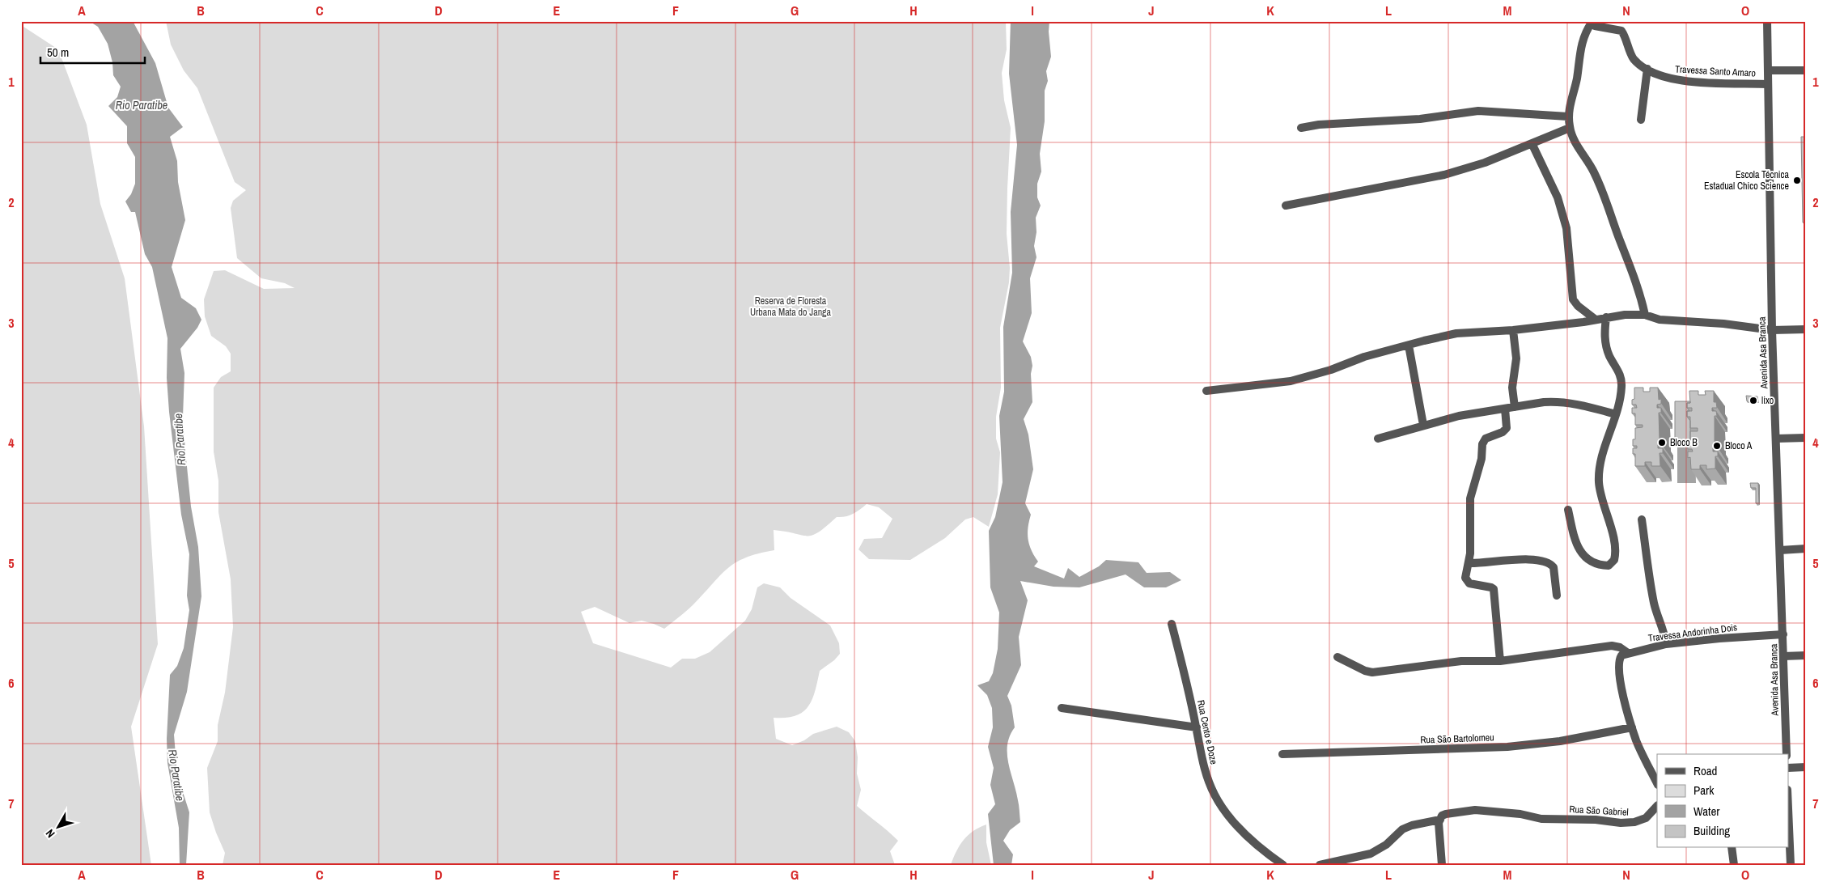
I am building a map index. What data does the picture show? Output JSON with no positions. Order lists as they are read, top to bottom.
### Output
{
  "streets": {
    "street": [
      "Travessa Santo Amaro",
      "Avenida Asa Branca",
      "Travessa Andorinha Dois",
      "Rua Cento e Doze",
      "Rua São Bartolomeu",
      "Rua São Gabriel"
    ]
  },
  "crossings": [
    ["Travessa Santo Amaro", "Avenida Asa Branca"],
    ["Avenida Asa Branca", "Travessa Andorinha Dois"]
  ],
  "water": ["Rio Paratibe"],
  "parks": ["Reserva de Floresta Urbana Mata do Janga"],
  "places": [
    "Escola Técnica Estadual Chico Science",
    "lixo",
    "Bloco B",
    "Bloco A"
  ],
  "legend": [
    "Road",
    "Park",
    "Water",
    "Building"
  ],
  "scale_bar": "50 m",
  "north": "bottom left",
  "grid": {
    "columns": [
      "A",
      "B",
      "C",
      "D",
      "E",
      "F",
      "G",
      "H",
      "I",
      "J",
      "K",
      "L",
      "M",
      "N",
      "O"
    ],
    "rows": [
      "1",
      "2",
      "3",
      "4",
      "5",
      "6",
      "7"
    ]
  }
}
